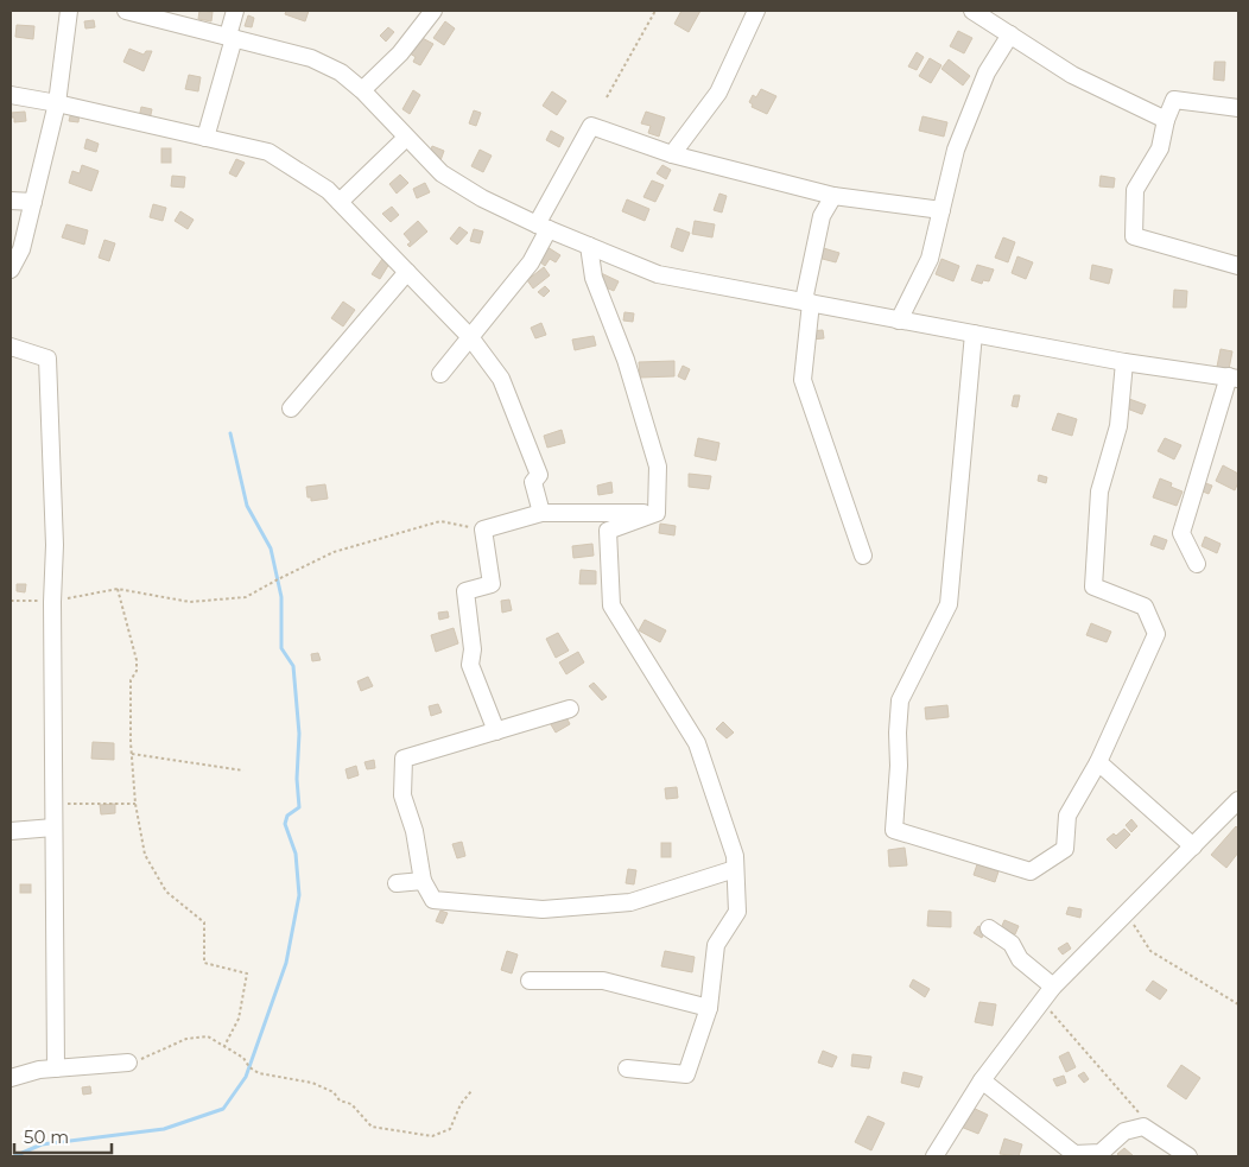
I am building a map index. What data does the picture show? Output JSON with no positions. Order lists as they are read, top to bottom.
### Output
{
  "scale_bar": "50 m"
}
